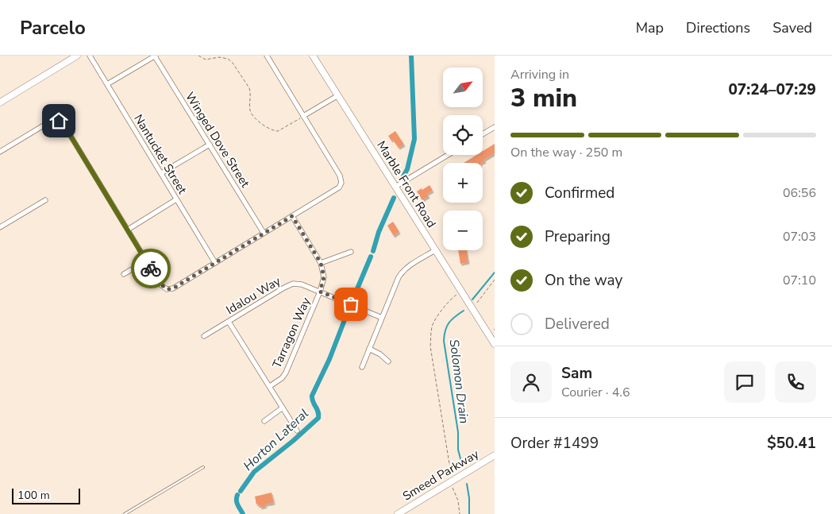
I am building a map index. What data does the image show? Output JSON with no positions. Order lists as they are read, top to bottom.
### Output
{
  "streets": {
    "street": [
      "Winged Dove Street",
      "Nantucket Street",
      "Marble Front Road",
      "Idalou Way",
      "Tarragon Way",
      "Smeed Parkway"
    ]
  },
  "crossings": [
    ["Idalou Way", "Tarragon Way"]
  ],
  "water": ["Solomon Drain", "Horton Lateral"],
  "scale_bar": "100 m",
  "north": "top right",
  "page": {
    "header": "Parcelo",
    "nav": ["Map", "Directions", "Saved"],
    "heading": ["3 min", "Arriving in", "07:24–07:29"],
    "panel": [
      "Sam",
      "Courier · 4.6",
      "Order #1499",
      "$50.41"
    ],
    "map_buttons": ["+", "−"],
    "bar": "On the way · 250 m",
    "list": [
      ["Confirmed", "06:56"],
      ["Preparing", "07:03"],
      ["On the way", "07:10"],
      "Delivered"
    ],
    "scale": "100 m"
  }
}
